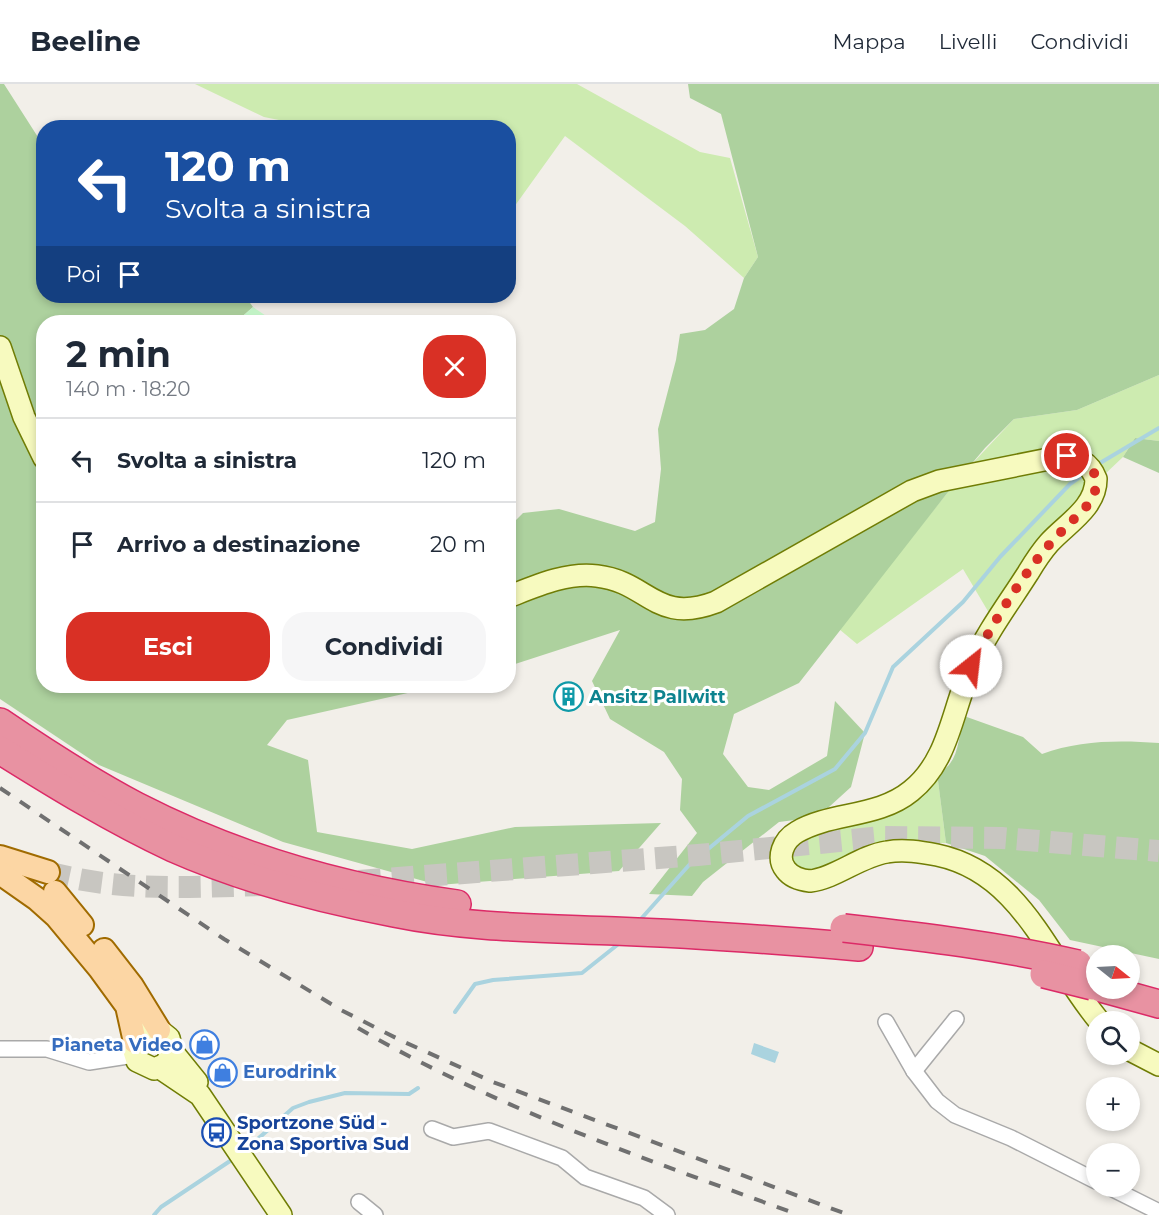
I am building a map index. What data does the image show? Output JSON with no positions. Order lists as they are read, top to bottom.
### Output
{
  "places": {
    "building": ["Ansitz Pallwitt"],
    "shop": ["Pianeta Video", "Eurodrink"],
    "bus stop": ["Sportzone Süd - Zona Sportiva Sud"]
  },
  "north": "right",
  "page": {
    "header": "Beeline",
    "nav": ["Mappa", "Livelli", "Condividi"],
    "turn": ["120 m", "Svolta a sinistra"],
    "then": "Poi",
    "heading": ["2 min", "140 m · 18:20"],
    "list": [
      {
        "name": "Svolta a sinistra",
        "value": "120 m"
      },
      {
        "name": "Arrivo a destinazione",
        "value": "20 m"
      }
    ],
    "buttons": ["Esci", "Condividi"],
    "map_buttons": ["+", "−"]
  }
}
